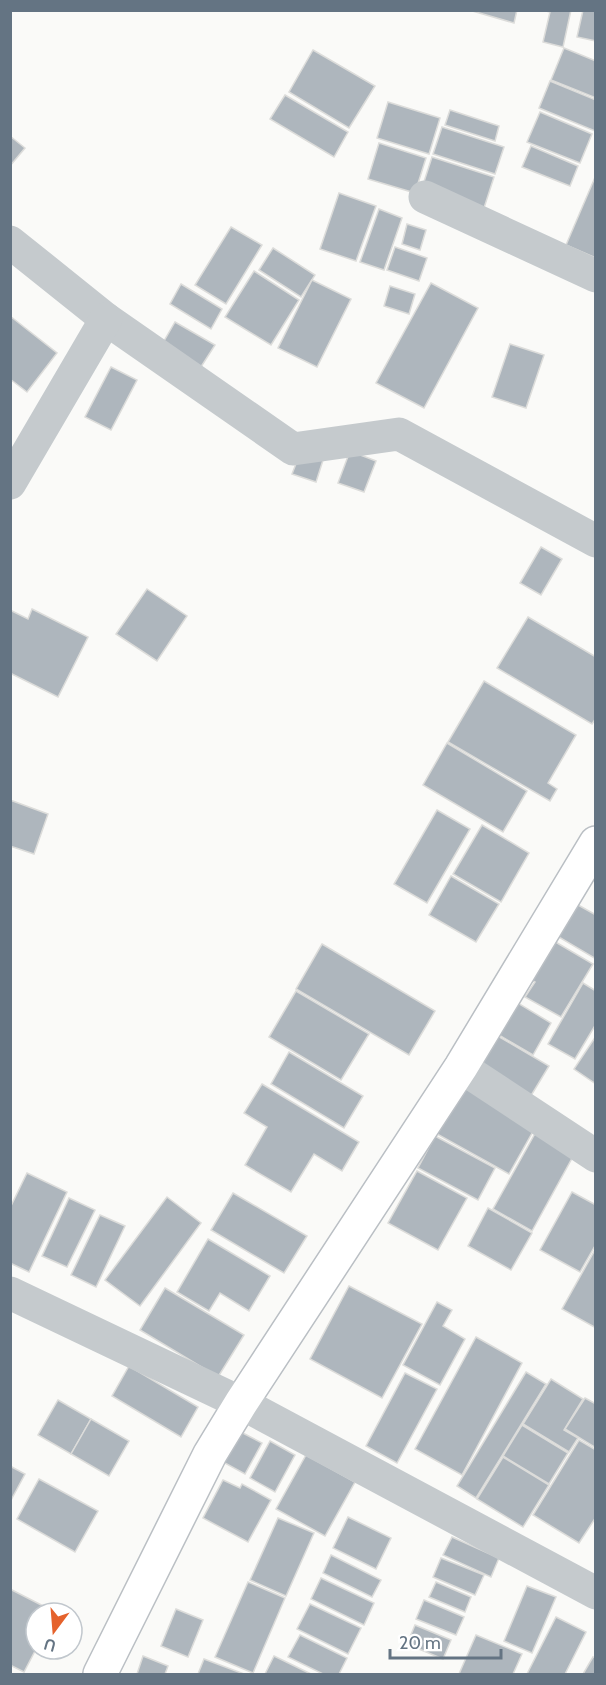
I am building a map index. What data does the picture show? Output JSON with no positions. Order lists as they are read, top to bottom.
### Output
{
  "scale_bar": "20 m",
  "north": "bottom"
}
